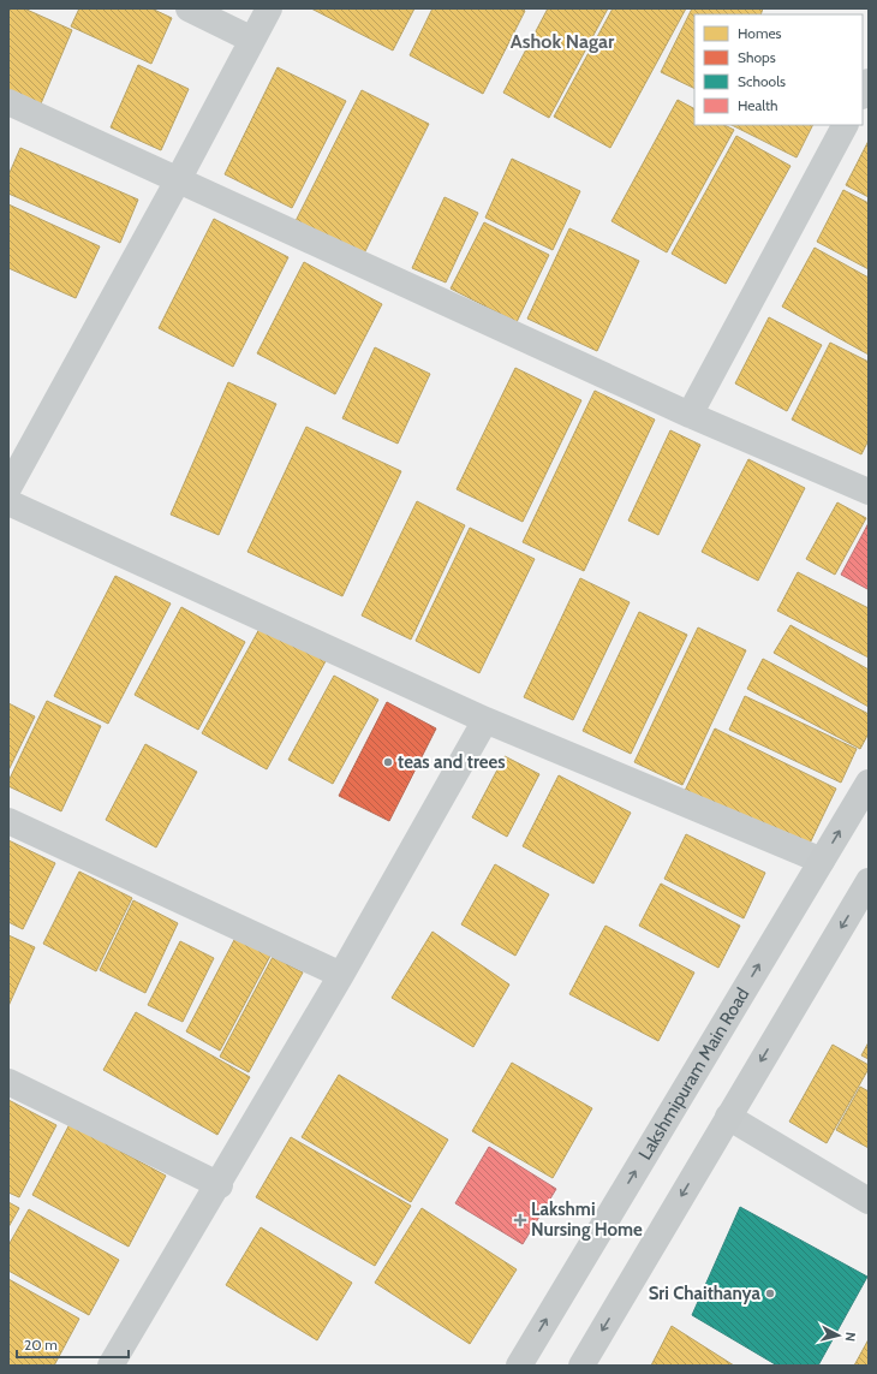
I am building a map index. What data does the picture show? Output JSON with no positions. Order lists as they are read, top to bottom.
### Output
{
  "streets": {
    "main road": ["Lakshmipuram Main Road"]
  },
  "districts": ["Ashok Nagar"],
  "places": {
    "other": ["teas and trees", "Sri Chaithanya"],
    "health": ["Lakshmi Nursing Home"]
  },
  "legend": [
    "Homes",
    "Shops",
    "Schools",
    "Health"
  ],
  "scale_bar": "20 m",
  "north": "right"
}
